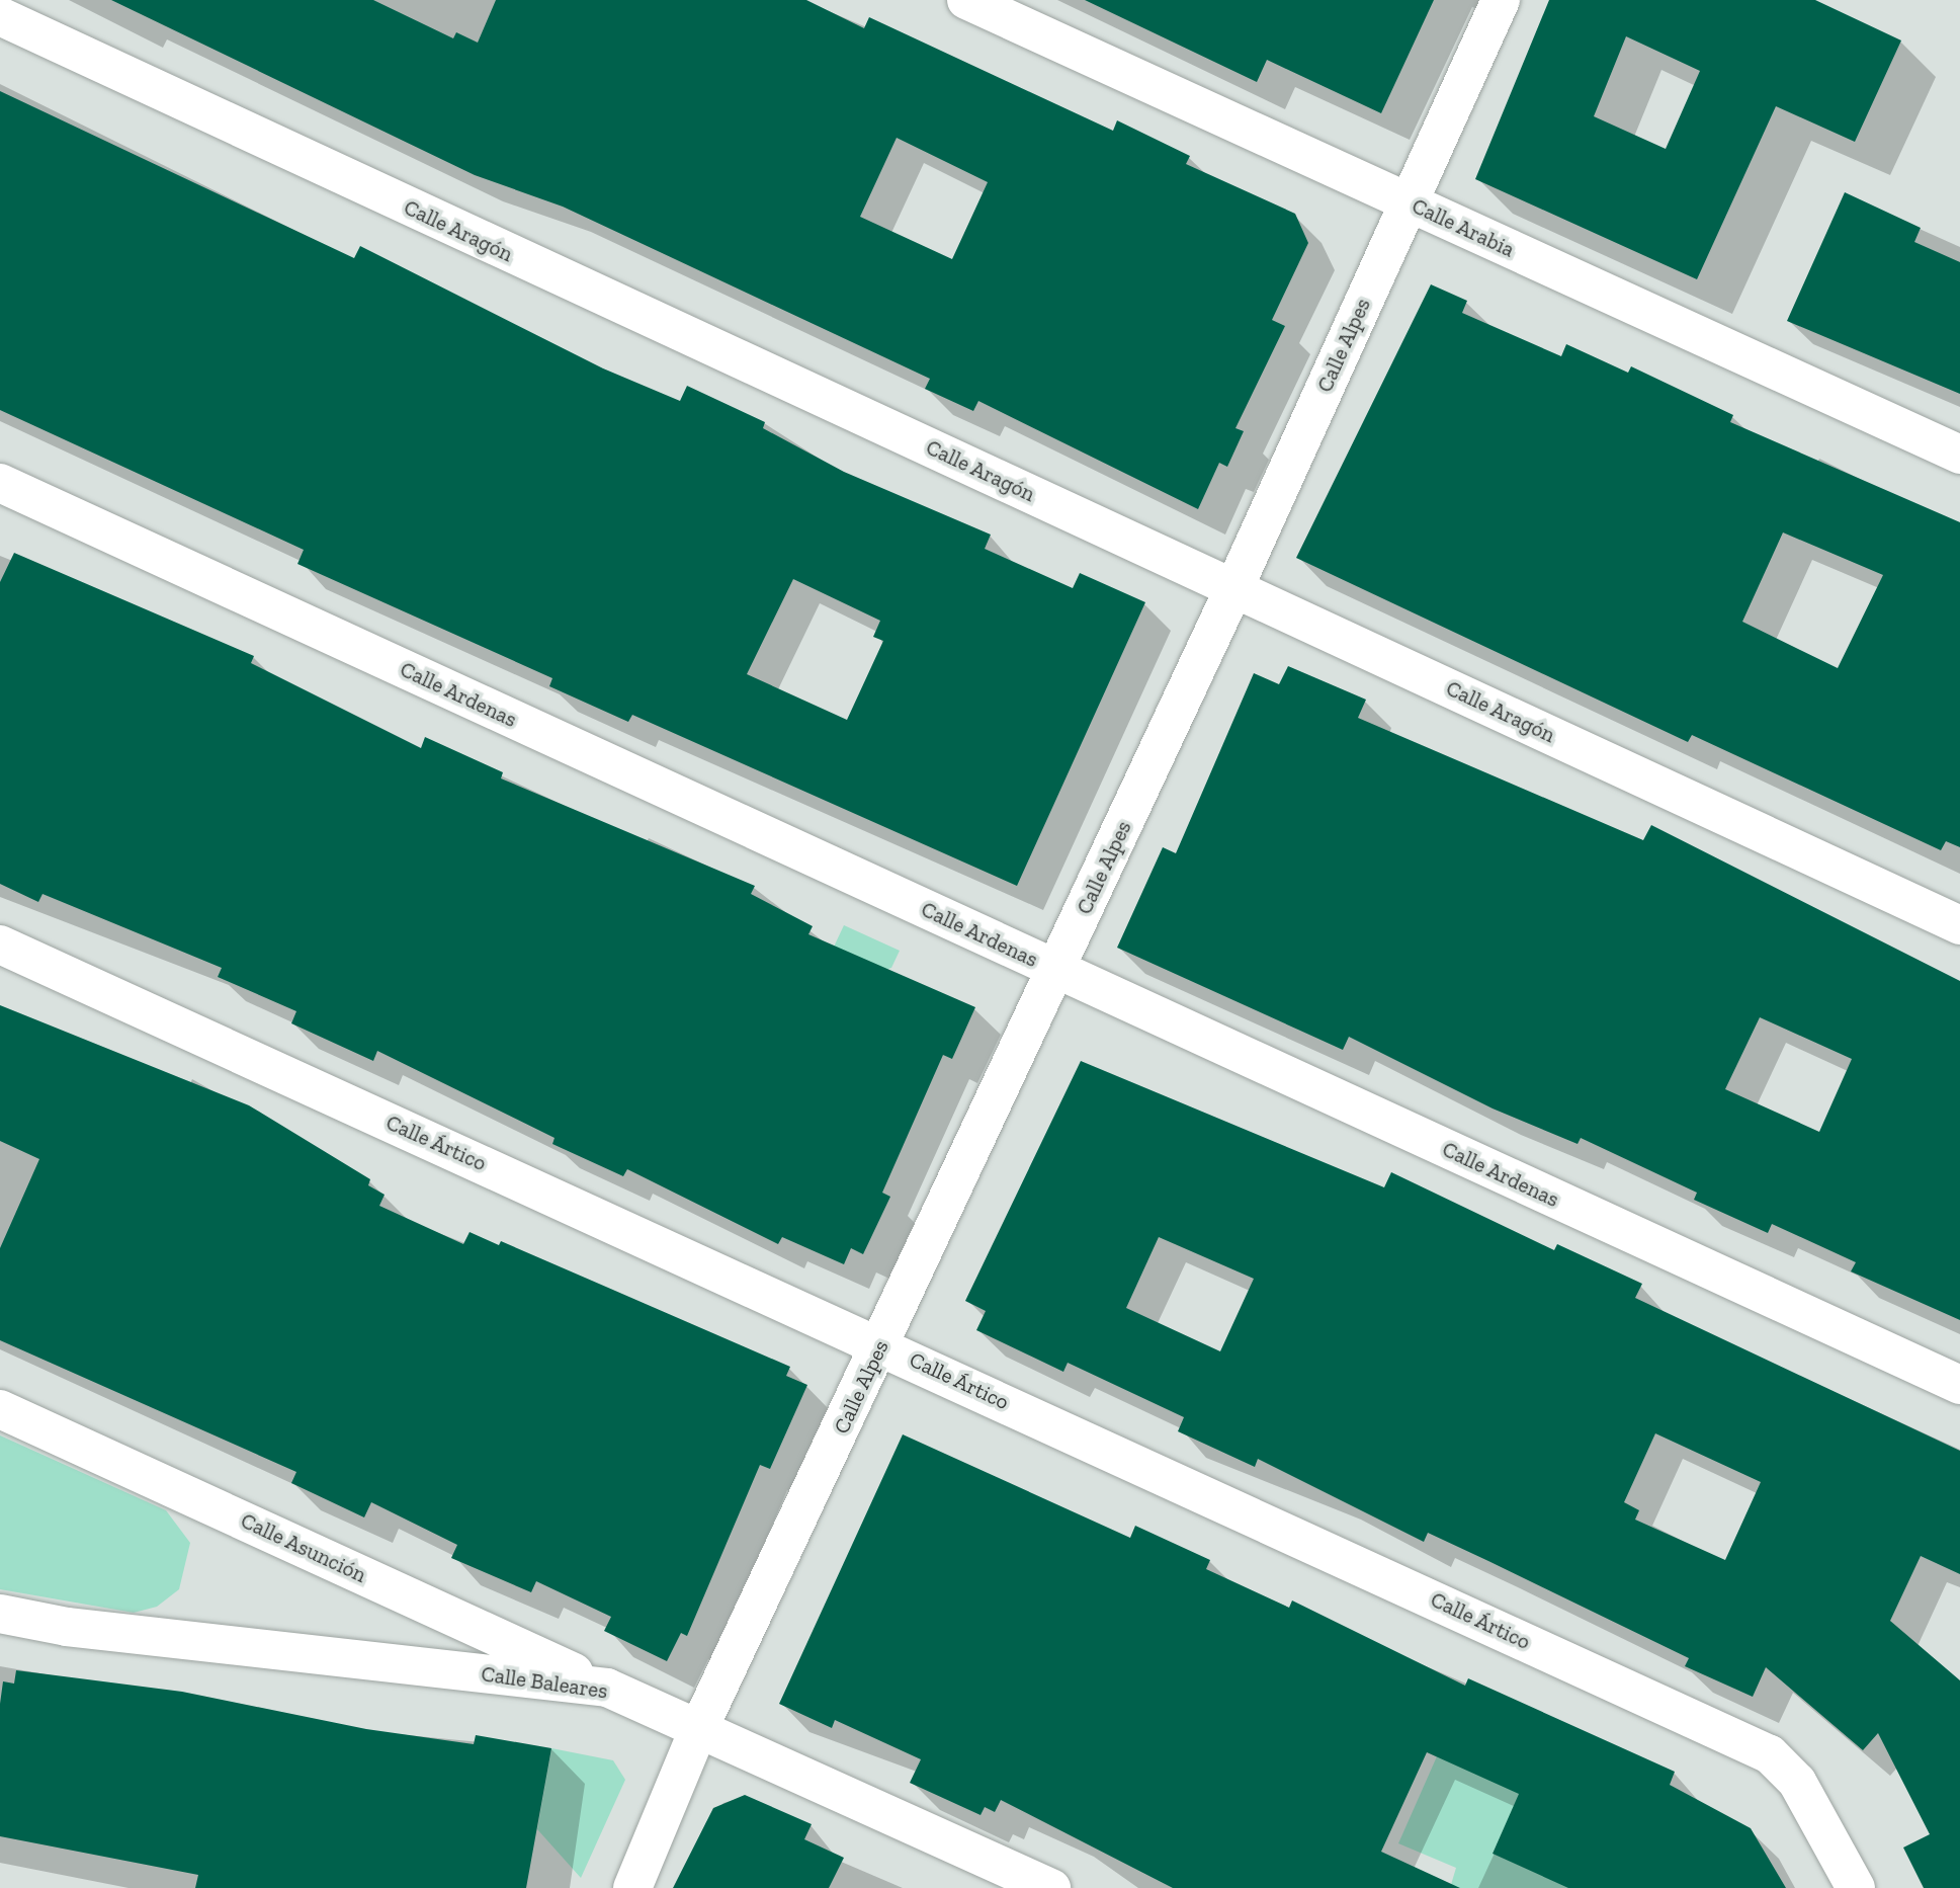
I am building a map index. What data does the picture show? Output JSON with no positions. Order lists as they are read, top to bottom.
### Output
{
  "streets": {
    "street": [
      "Calle Arabia",
      "Calle Aragón",
      "Calle Alpes",
      "Calle Ardenas",
      "Calle Ártico",
      "Calle Asunción",
      "Calle Baleares"
    ]
  },
  "crossings": [
    ["Calle Arabia", "Calle Alpes"],
    ["Calle Aragón", "Calle Alpes"],
    ["Calle Alpes", "Calle Ardenas"],
    ["Calle Alpes", "Calle Ártico"],
    ["Calle Alpes", "Calle Baleares"],
    ["Calle Asunción", "Calle Baleares"]
  ]
}
